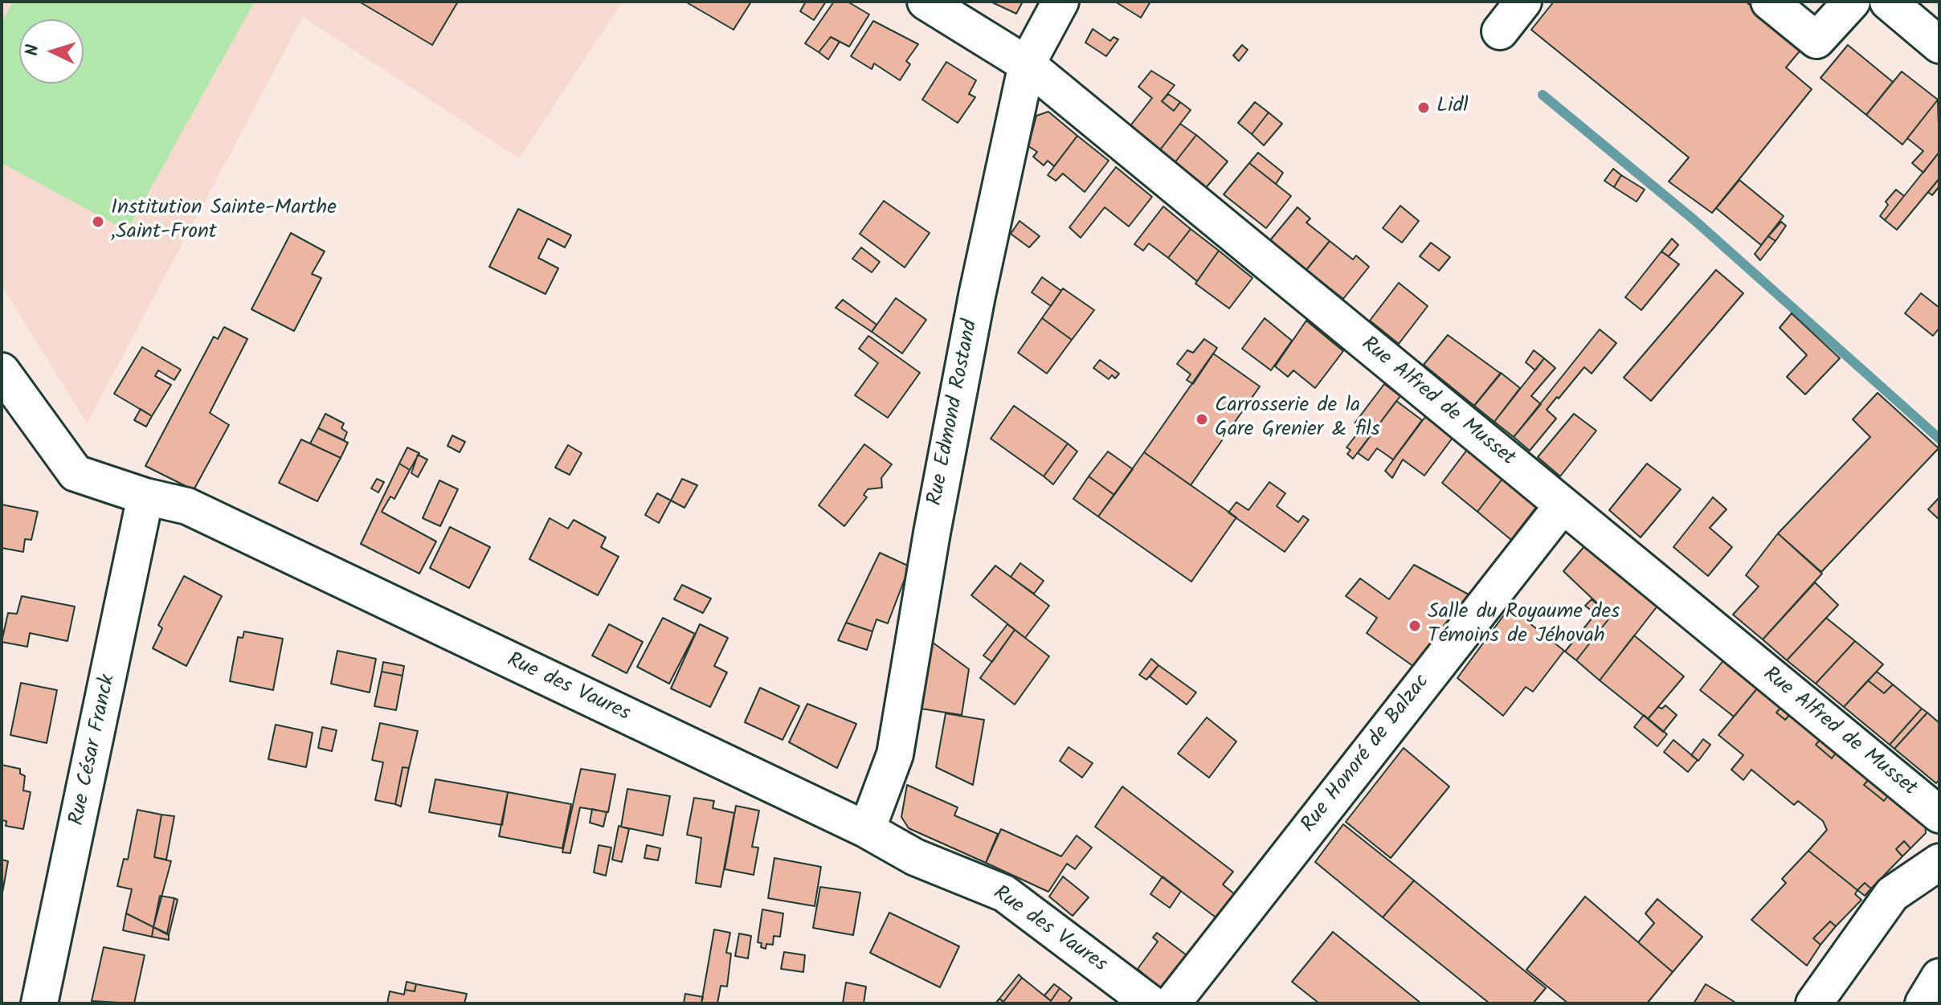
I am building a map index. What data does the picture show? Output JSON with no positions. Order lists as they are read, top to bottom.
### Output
{
  "streets": {
    "street": [
      "Rue Alfred de Musset",
      "Rue Edmond Rostand",
      "Rue des Vaures",
      "Rue César Franck",
      "Rue Honoré de Balzac"
    ]
  },
  "crossings": [
    ["Rue Alfred de Musset", "Rue Edmond Rostand"],
    ["Rue Alfred de Musset", "Rue Honoré de Balzac"],
    ["Rue Edmond Rostand", "Rue des Vaures"],
    ["Rue des Vaures", "Rue César Franck"]
  ],
  "places": [
    "Lidl",
    "Institution Sainte-Marthe ,Saint-Front",
    "Carrosserie de la Gare Grenier & fils",
    "Salle du Royaume des Témoins de Jéhovah"
  ],
  "north": "left"
}
